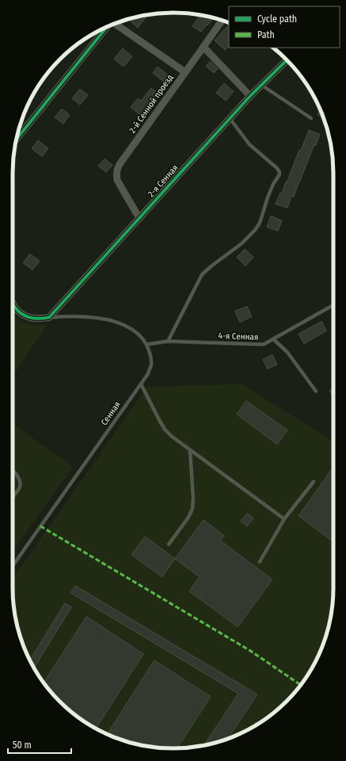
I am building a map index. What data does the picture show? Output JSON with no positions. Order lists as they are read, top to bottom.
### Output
{
  "streets": {
    "street": ["2-й Сенной проезд", "2-я Сенная"],
    "lane": ["4-я Сенная", "Сенная"]
  },
  "crossings": [
    ["2-й Сенной проезд", "2-я Сенная"],
    ["2-я Сенная", "Сенная"],
    ["4-я Сенная", "Сенная"]
  ],
  "legend": ["Cycle path", "Path"],
  "scale_bar": "50 m"
}
